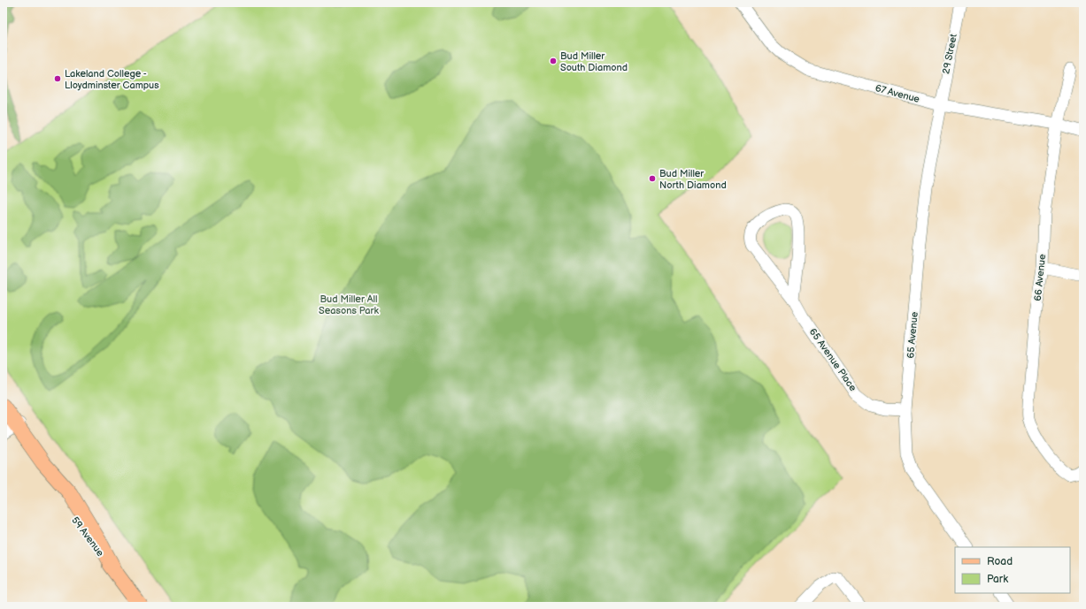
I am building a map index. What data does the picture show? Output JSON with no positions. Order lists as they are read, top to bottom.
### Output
{
  "streets": {
    "main road": ["59 Avenue"],
    "street": [
      "29 Street",
      "67 Avenue",
      "66 Avenue",
      "65 Avenue",
      "65 Avenue Place"
    ]
  },
  "crossings": [
    ["29 Street", "67 Avenue"],
    ["29 Street", "65 Avenue"],
    ["67 Avenue", "66 Avenue"],
    ["67 Avenue", "65 Avenue"],
    ["65 Avenue", "65 Avenue Place"]
  ],
  "parks": ["Bud Miller All Seasons Park"],
  "places": ["Bud Miller South Diamond", "Lakeland College - Lloydminster Campus", "Bud Miller North Diamond"],
  "legend": ["Road", "Park"]
}
